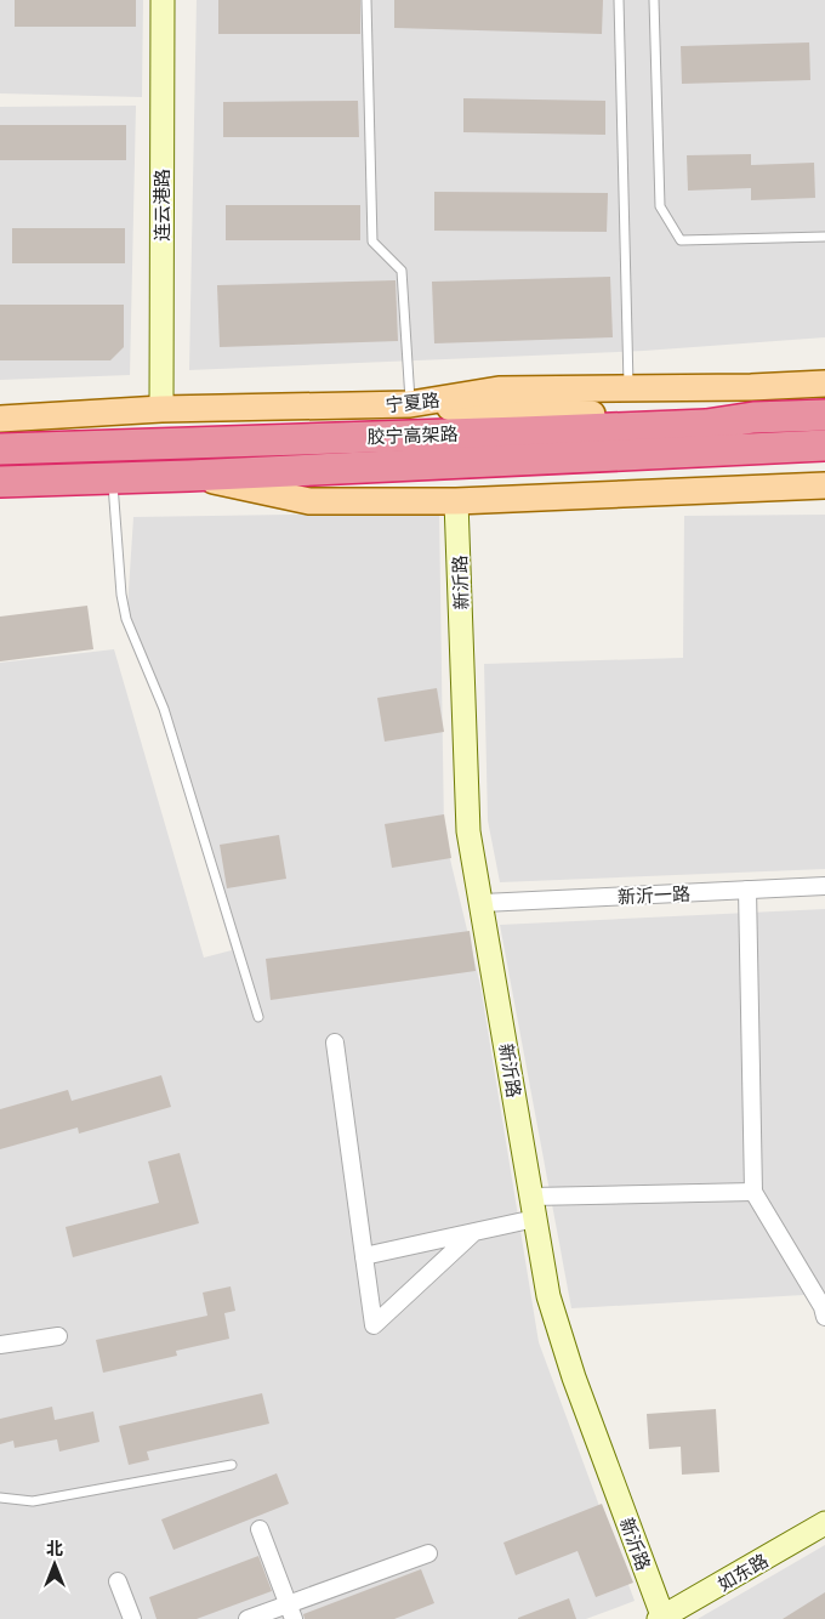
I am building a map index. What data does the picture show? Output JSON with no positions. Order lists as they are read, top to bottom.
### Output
{
  "streets": {
    "highway": ["胶宁高架路"],
    "main road": ["宁夏路"],
    "street": [
      "连云港路",
      "新沂路",
      "新沂一路",
      "如东路"
    ]
  },
  "crossings": [
    ["连云港路", "宁夏路"],
    ["新沂路", "新沂一路"],
    ["新沂路", "如东路"]
  ],
  "north": "top"
}
